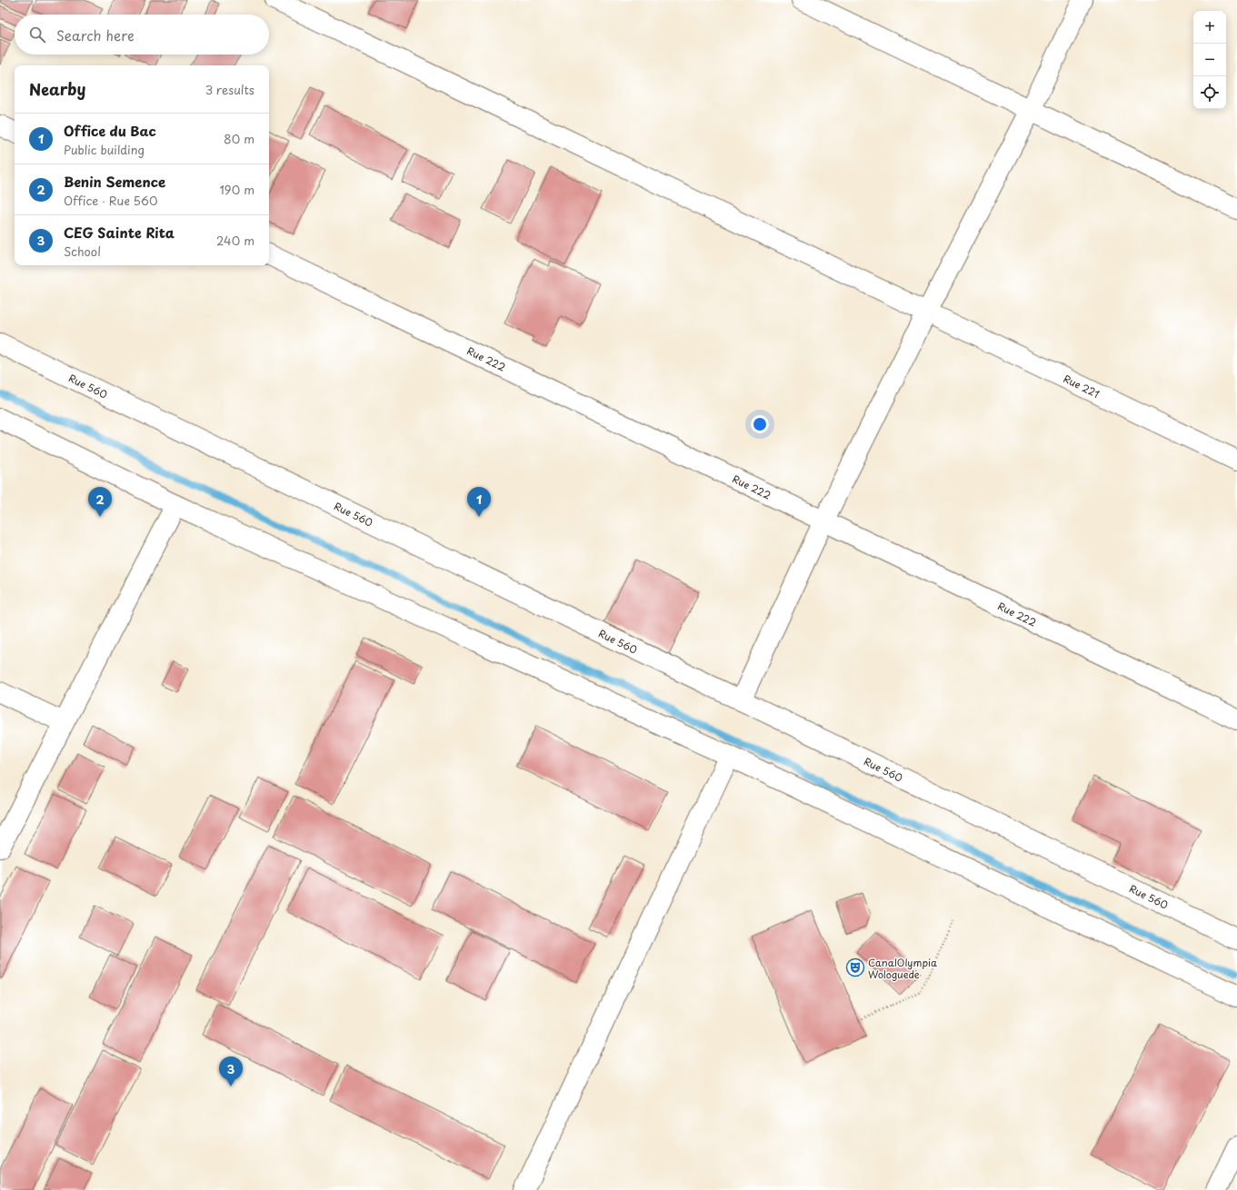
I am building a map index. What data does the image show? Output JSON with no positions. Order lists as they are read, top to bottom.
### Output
{
  "streets": {
    "street": ["Rue 222", "Rue 560", "Rue 221"]
  },
  "places": {
    "theatre": ["CanalOlympia Wologuede"]
  },
  "page": {
    "map_buttons": ["+", "−"],
    "search": "Search here",
    "heading": ["Nearby", "3 results"],
    "list": [
      {
        "mark": "1",
        "name": "Office du Bac",
        "note": "Public building",
        "value": "80 m"
      },
      {
        "mark": "2",
        "name": "Benin Semence",
        "note": "Office · Rue 560",
        "value": "190 m"
      },
      {
        "mark": "3",
        "name": "CEG Sainte Rita",
        "note": "School",
        "value": "240 m"
      }
    ],
    "pins": ["1", "2", "3"]
  }
}
